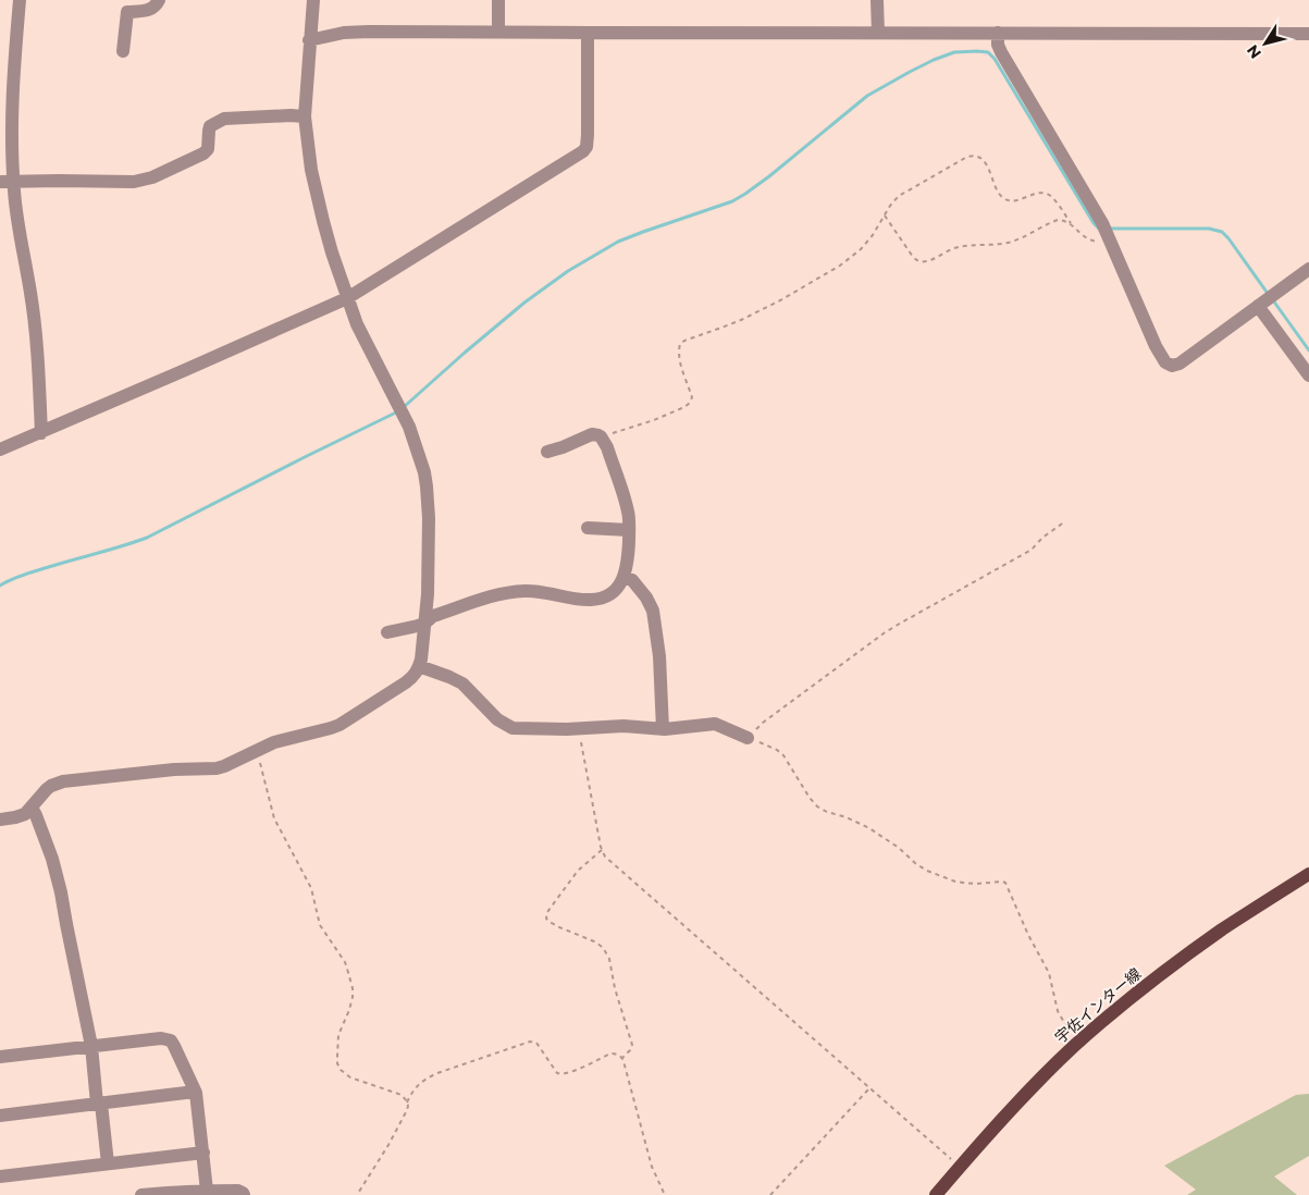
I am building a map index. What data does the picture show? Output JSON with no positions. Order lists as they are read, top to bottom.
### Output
{
  "streets": {
    "main road": ["宇佐インター線"]
  },
  "north": "bottom left"
}
